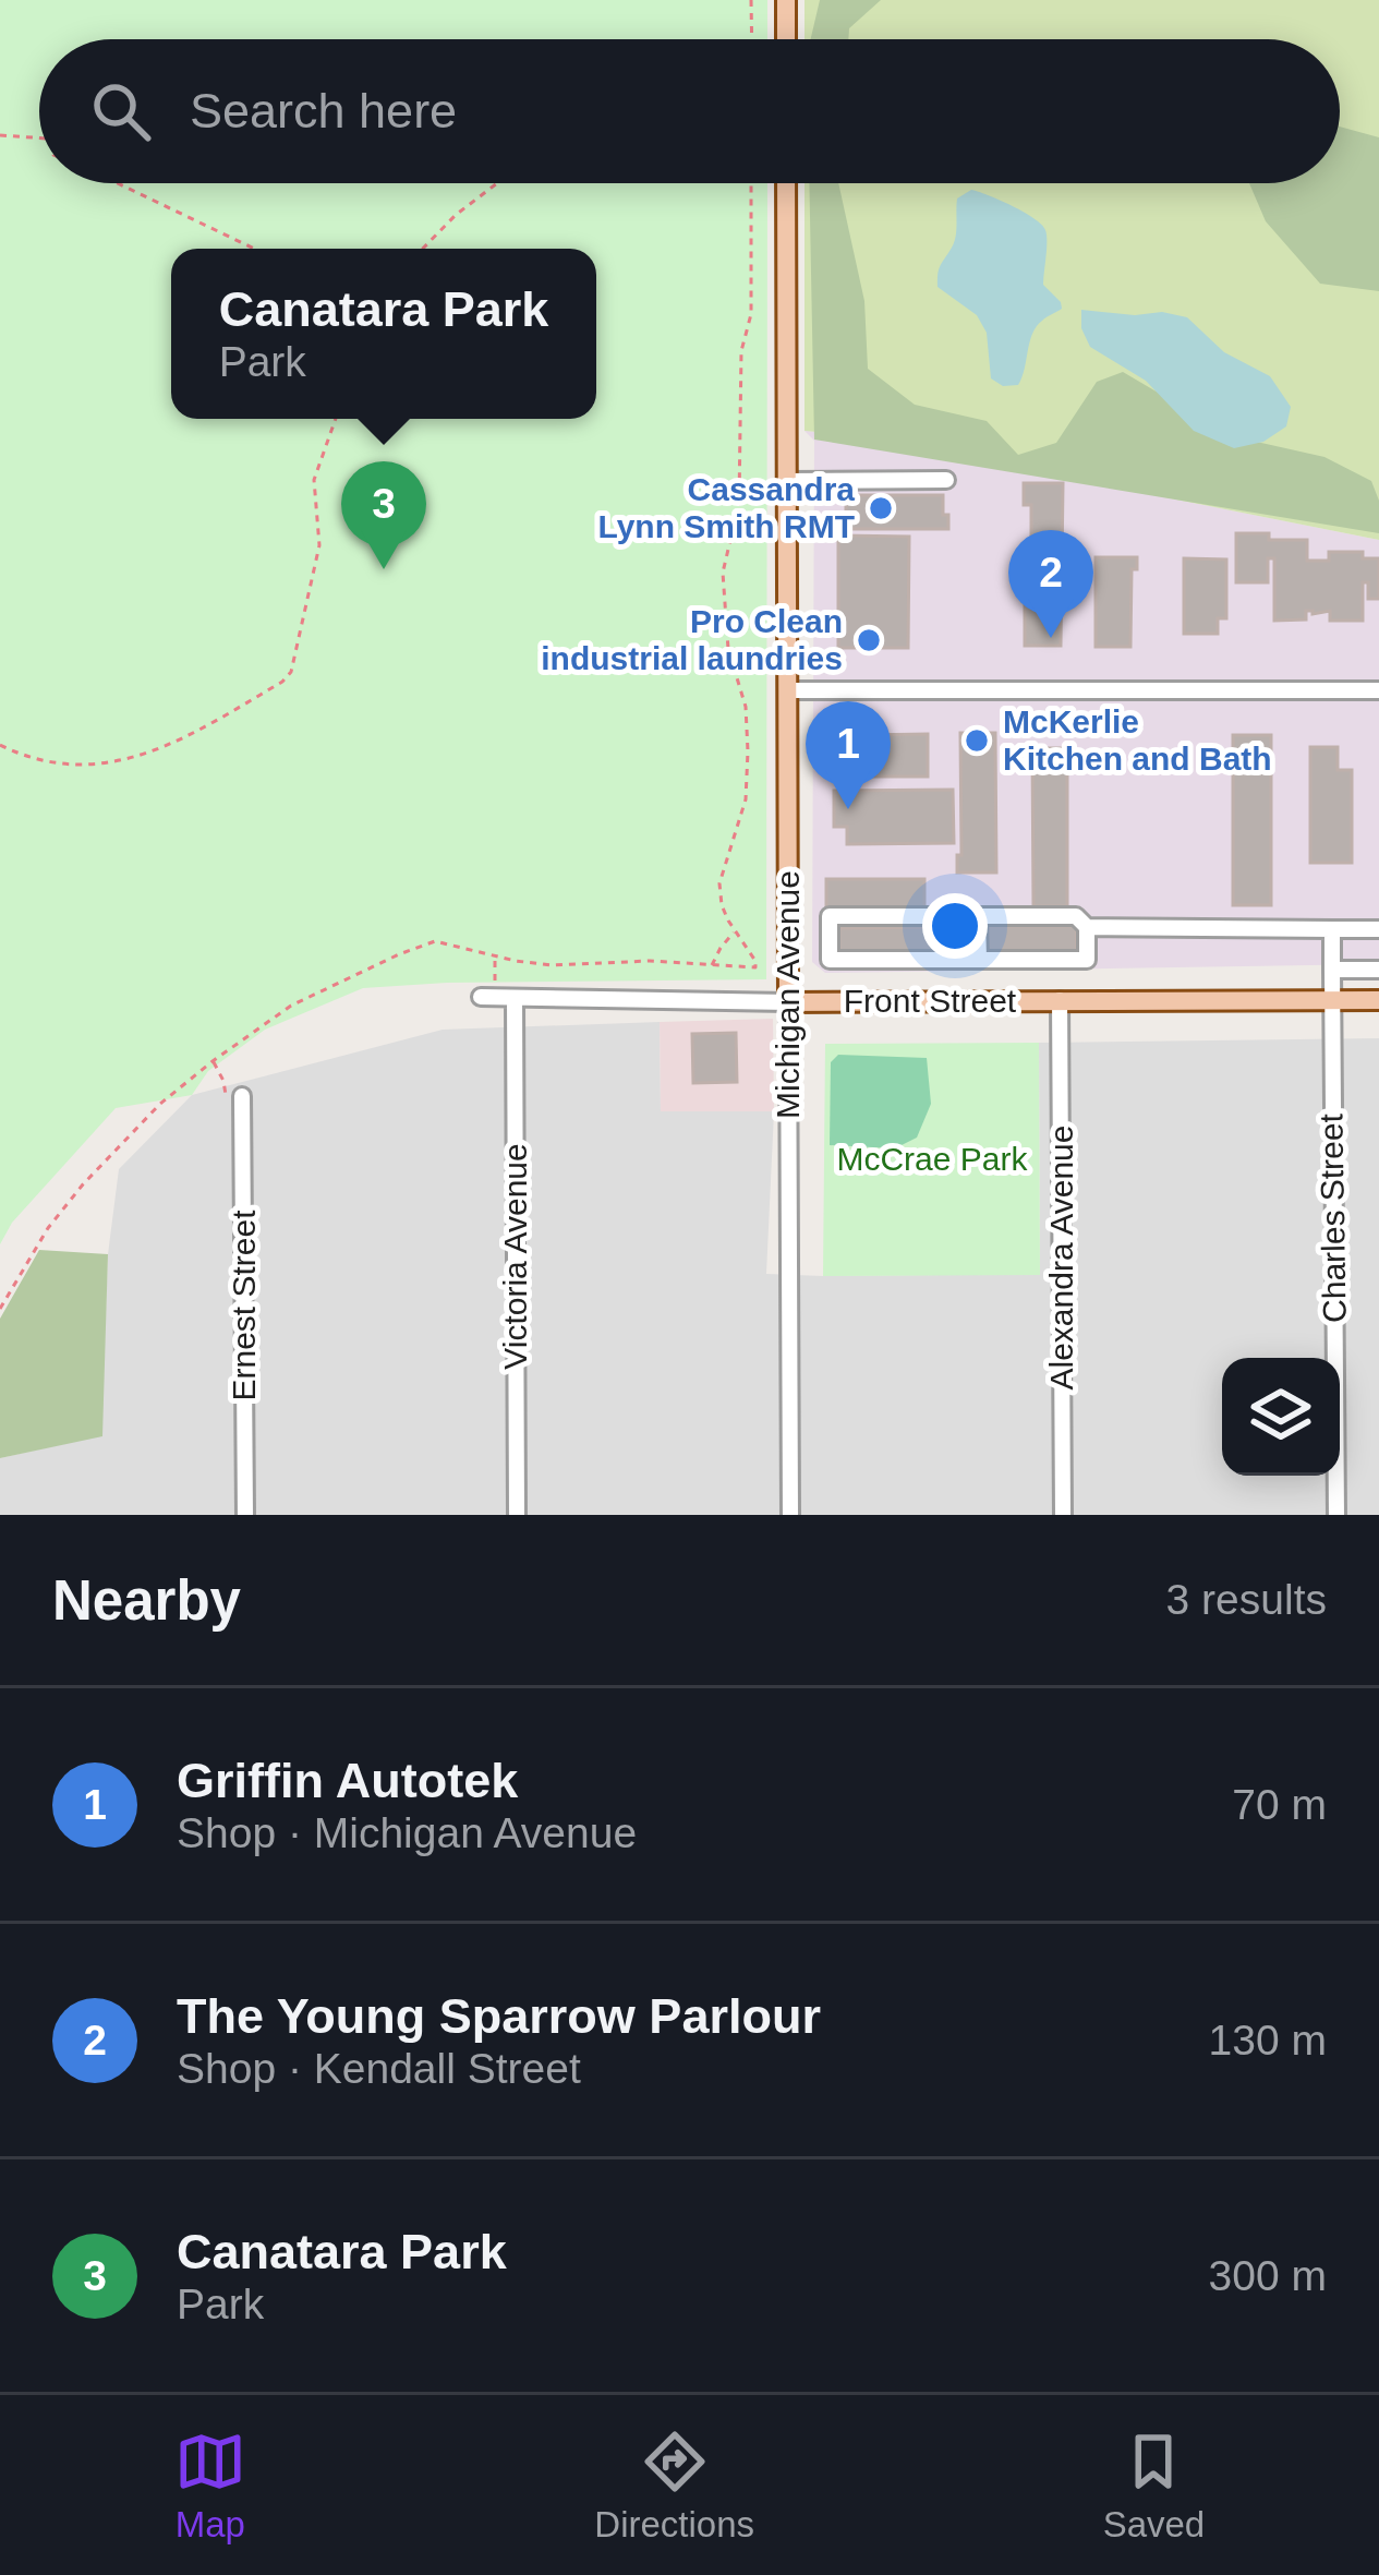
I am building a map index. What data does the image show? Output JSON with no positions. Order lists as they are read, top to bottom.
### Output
{
  "streets": {
    "main road": ["Michigan Avenue", "Front Street"],
    "street": [
      "Charles Street",
      "Victoria Avenue",
      "Alexandra Avenue",
      "Ernest Street"
    ]
  },
  "crossings": [
    ["Michigan Avenue", "Front Street"],
    ["Front Street", "Charles Street"],
    ["Front Street", "Victoria Avenue"],
    ["Front Street", "Alexandra Avenue"]
  ],
  "parks": ["McCrae Park"],
  "places": ["Cassandra Lynn Smith RMT", "Pro Clean industrial laundries", "McKerlie Kitchen and Bath"],
  "page": {
    "search": "Search here",
    "popup": ["Canatara Park", "Park"],
    "pins": ["3", "2", "1"],
    "heading": ["Nearby", "3 results"],
    "list": [
      {
        "mark": "1",
        "name": "Griffin Autotek",
        "note": "Shop · Michigan Avenue",
        "value": "70 m"
      },
      {
        "mark": "2",
        "name": "The Young Sparrow Parlour",
        "note": "Shop · Kendall Street",
        "value": "130 m"
      },
      {
        "mark": "3",
        "name": "Canatara Park",
        "note": "Park",
        "value": "300 m"
      }
    ],
    "nav": ["Map", "Directions", "Saved"]
  }
}
